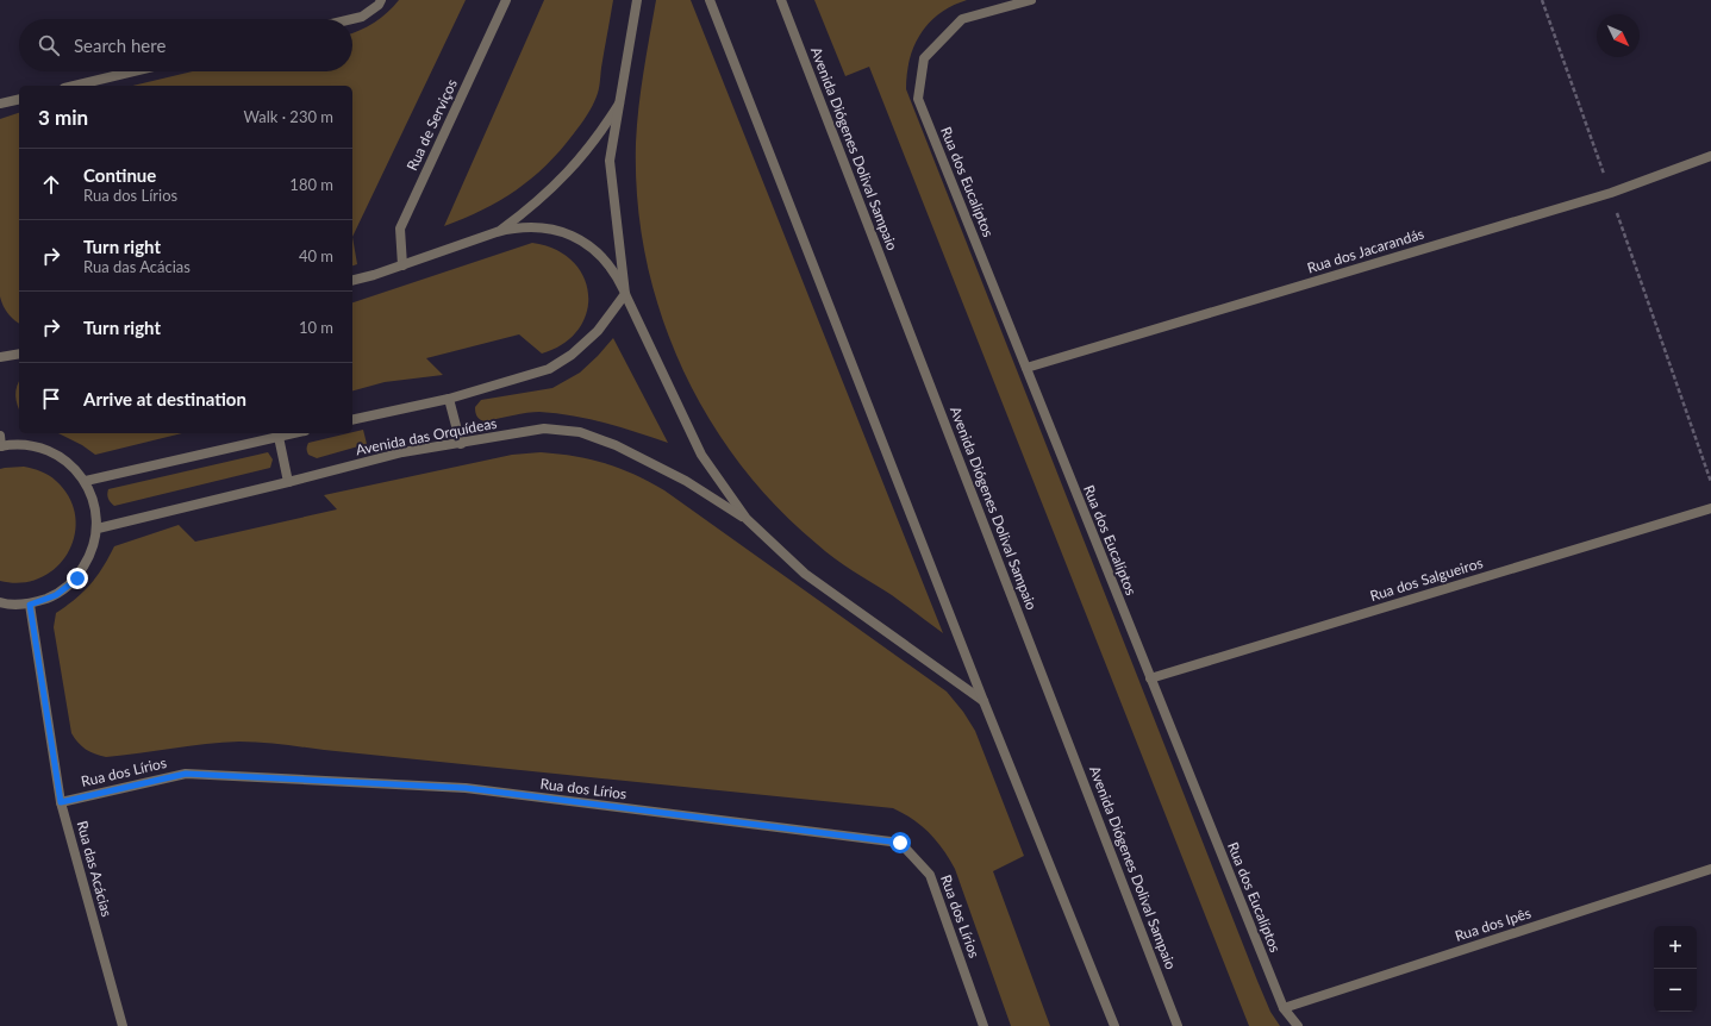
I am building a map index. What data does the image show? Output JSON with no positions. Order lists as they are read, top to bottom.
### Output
{
  "streets": {
    "street": [
      "Rua de Serviços",
      "Avenida Diógenes Dolival Sampaio",
      "Rua dos Eucalíptos",
      "Rua dos Jacarandás",
      "Avenida das Orquídeas",
      "Rua dos Salgueiros",
      "Rua dos Lírios",
      "Rua das Acácias",
      "Rua dos Ipês"
    ]
  },
  "crossings": [
    ["Rua dos Eucalíptos", "Rua dos Jacarandás"],
    ["Rua dos Eucalíptos", "Rua dos Salgueiros"],
    ["Rua dos Eucalíptos", "Rua dos Ipês"],
    ["Rua dos Lírios", "Rua das Acácias"]
  ],
  "north": "bottom right",
  "page": {
    "search": "Search here",
    "heading": ["3 min", "Walk · 230 m"],
    "list": [
      ["Continue", "Rua dos Lírios", "180 m"],
      ["Turn right", "Rua das Acácias", "40 m"],
      ["Turn right", "10 m"],
      "Arrive at destination"
    ],
    "map_buttons": ["+", "−"]
  }
}
